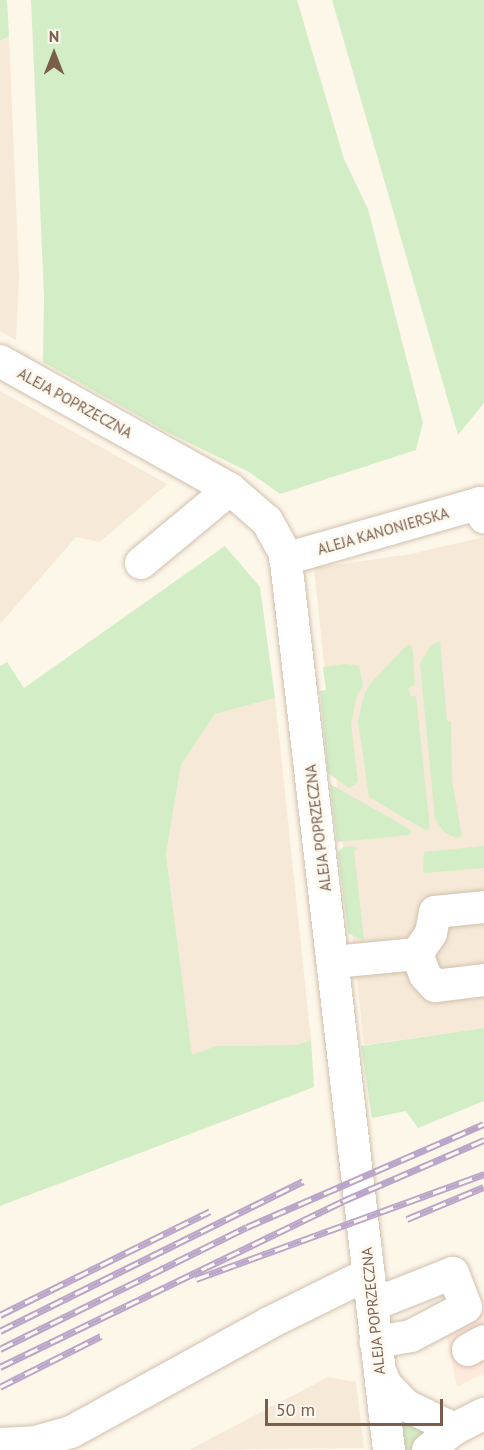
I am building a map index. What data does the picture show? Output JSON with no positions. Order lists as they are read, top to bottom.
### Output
{
  "streets": {
    "street": ["ALEJA POPRZECZNA", "ALEJA KANONIERSKA"]
  },
  "crossings": [
    ["ALEJA POPRZECZNA", "ALEJA KANONIERSKA"]
  ],
  "scale_bar": "50 m",
  "north": "top"
}
